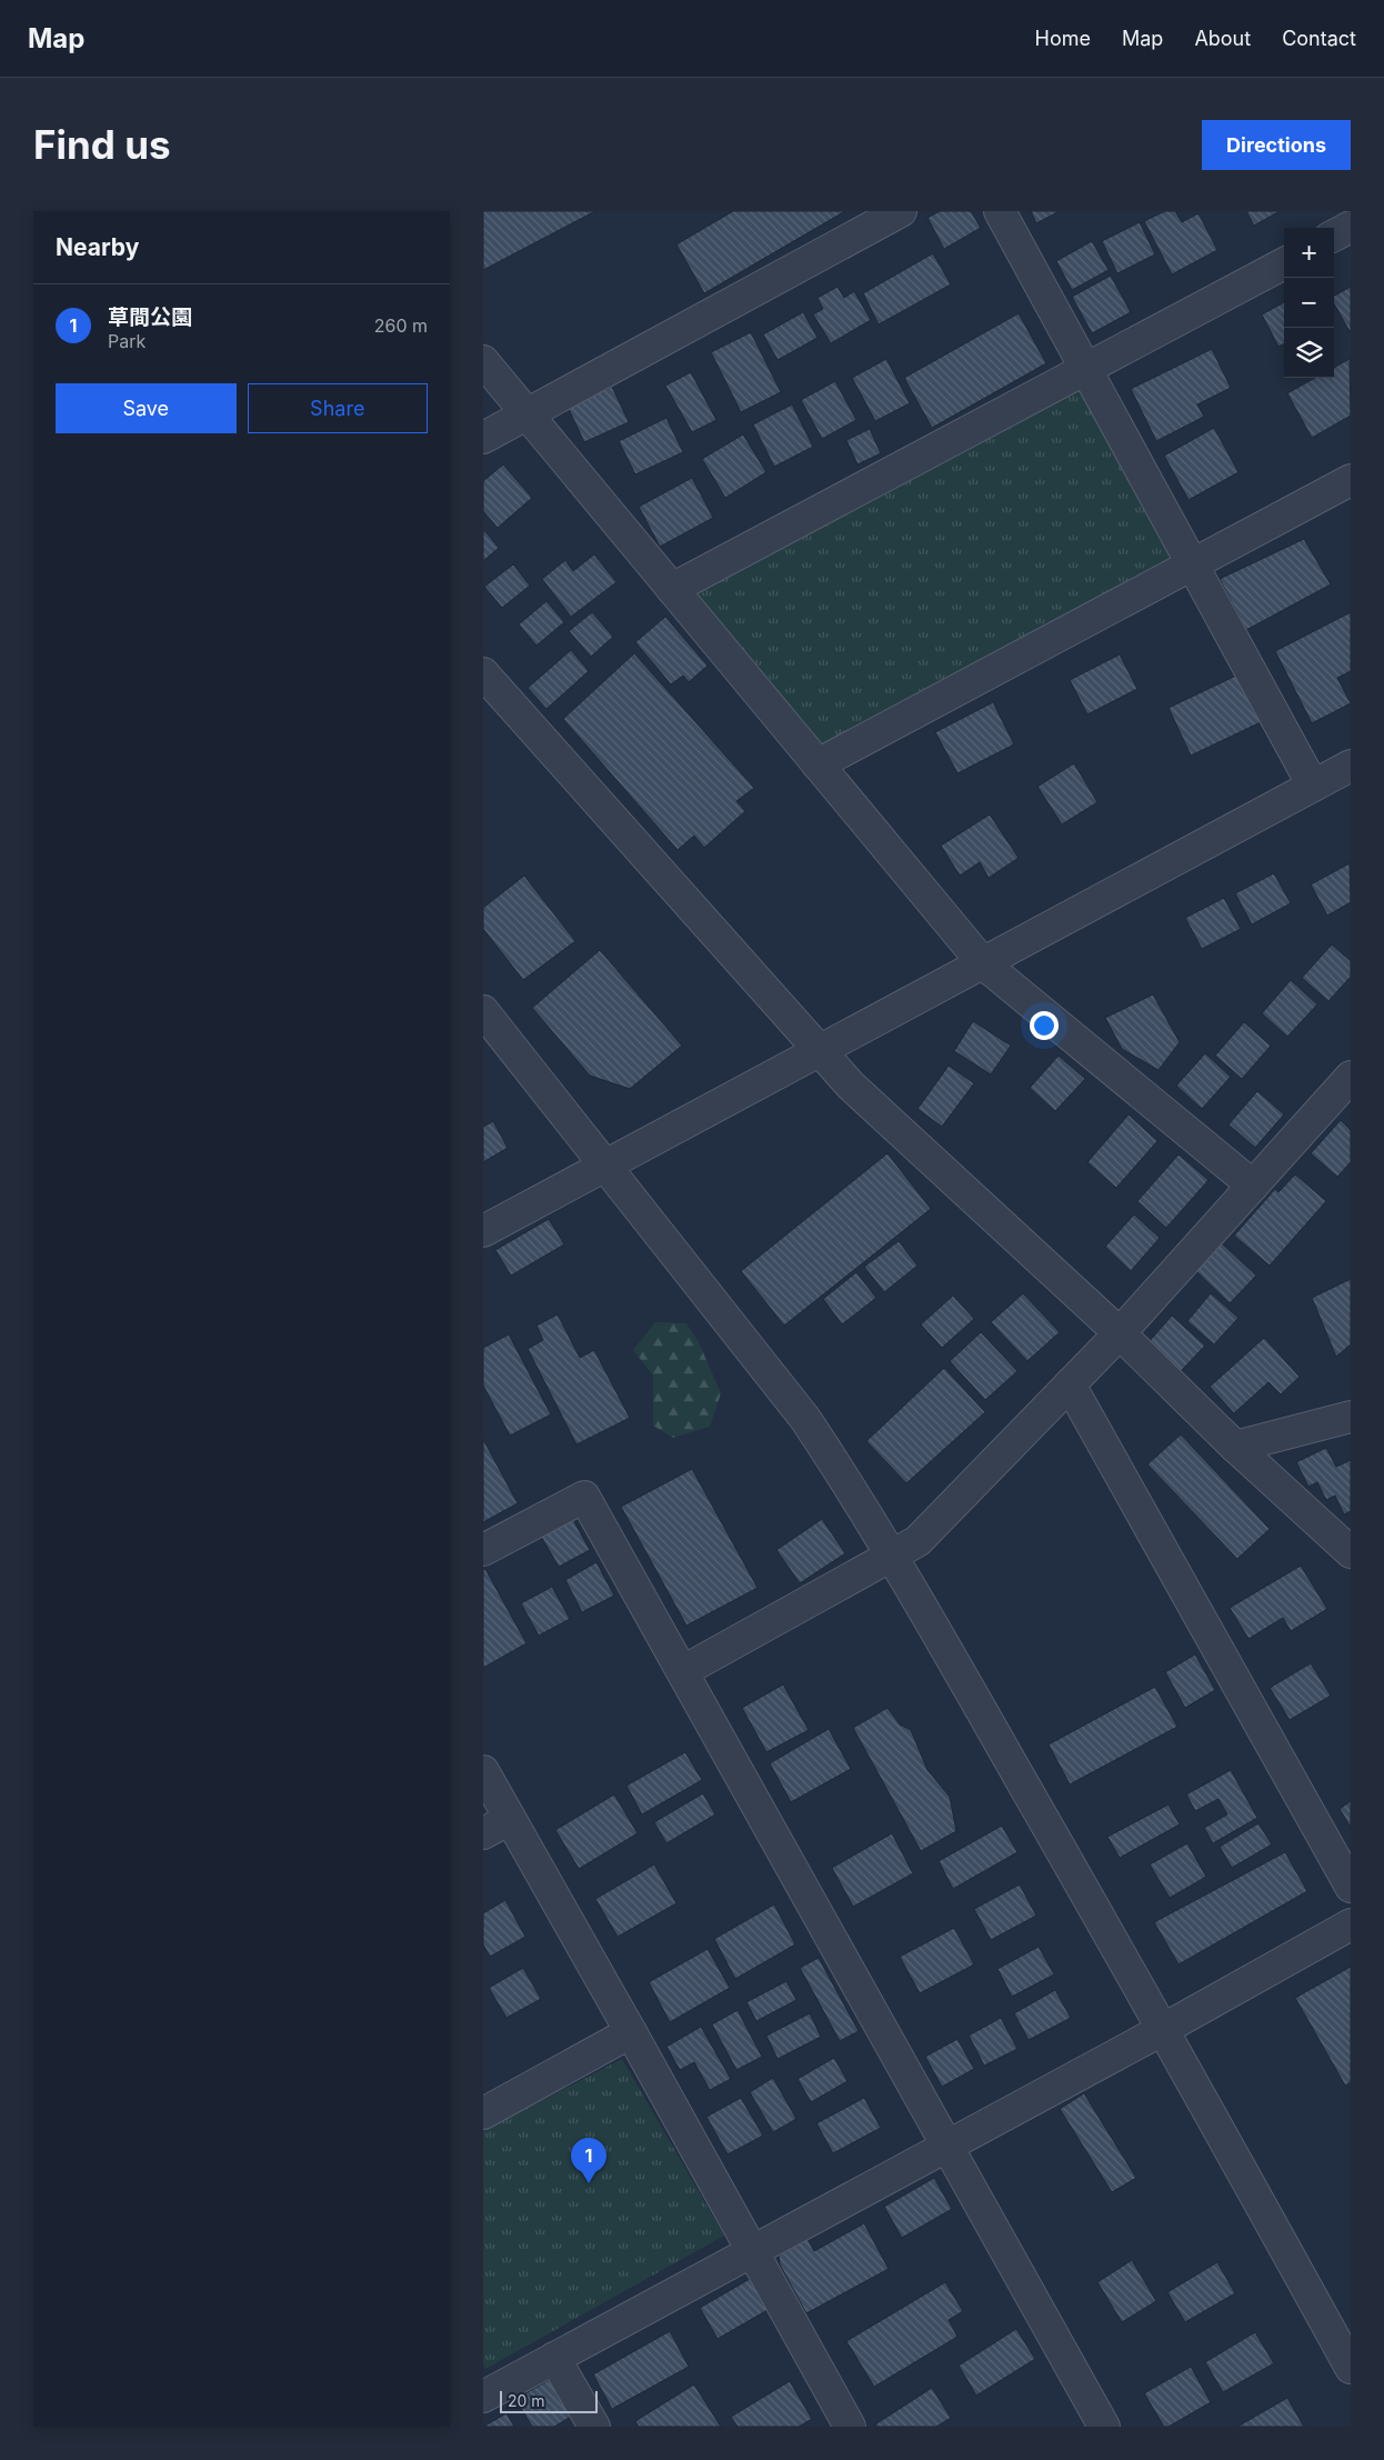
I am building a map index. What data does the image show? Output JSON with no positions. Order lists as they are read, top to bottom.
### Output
{
  "scale_bar": "20 m",
  "page": {
    "header": "Map",
    "nav": [
      "Home",
      "Map",
      "About",
      "Contact"
    ],
    "buttons": [
      "Directions",
      ["Save", "Share"]
    ],
    "title": "Find us",
    "heading": "Nearby",
    "map_buttons": ["+", "−"],
    "list": [
      {
        "mark": "1",
        "name": "草間公園",
        "note": "Park",
        "value": "260 m"
      }
    ],
    "pins": "1",
    "scale": "20 m"
  }
}
